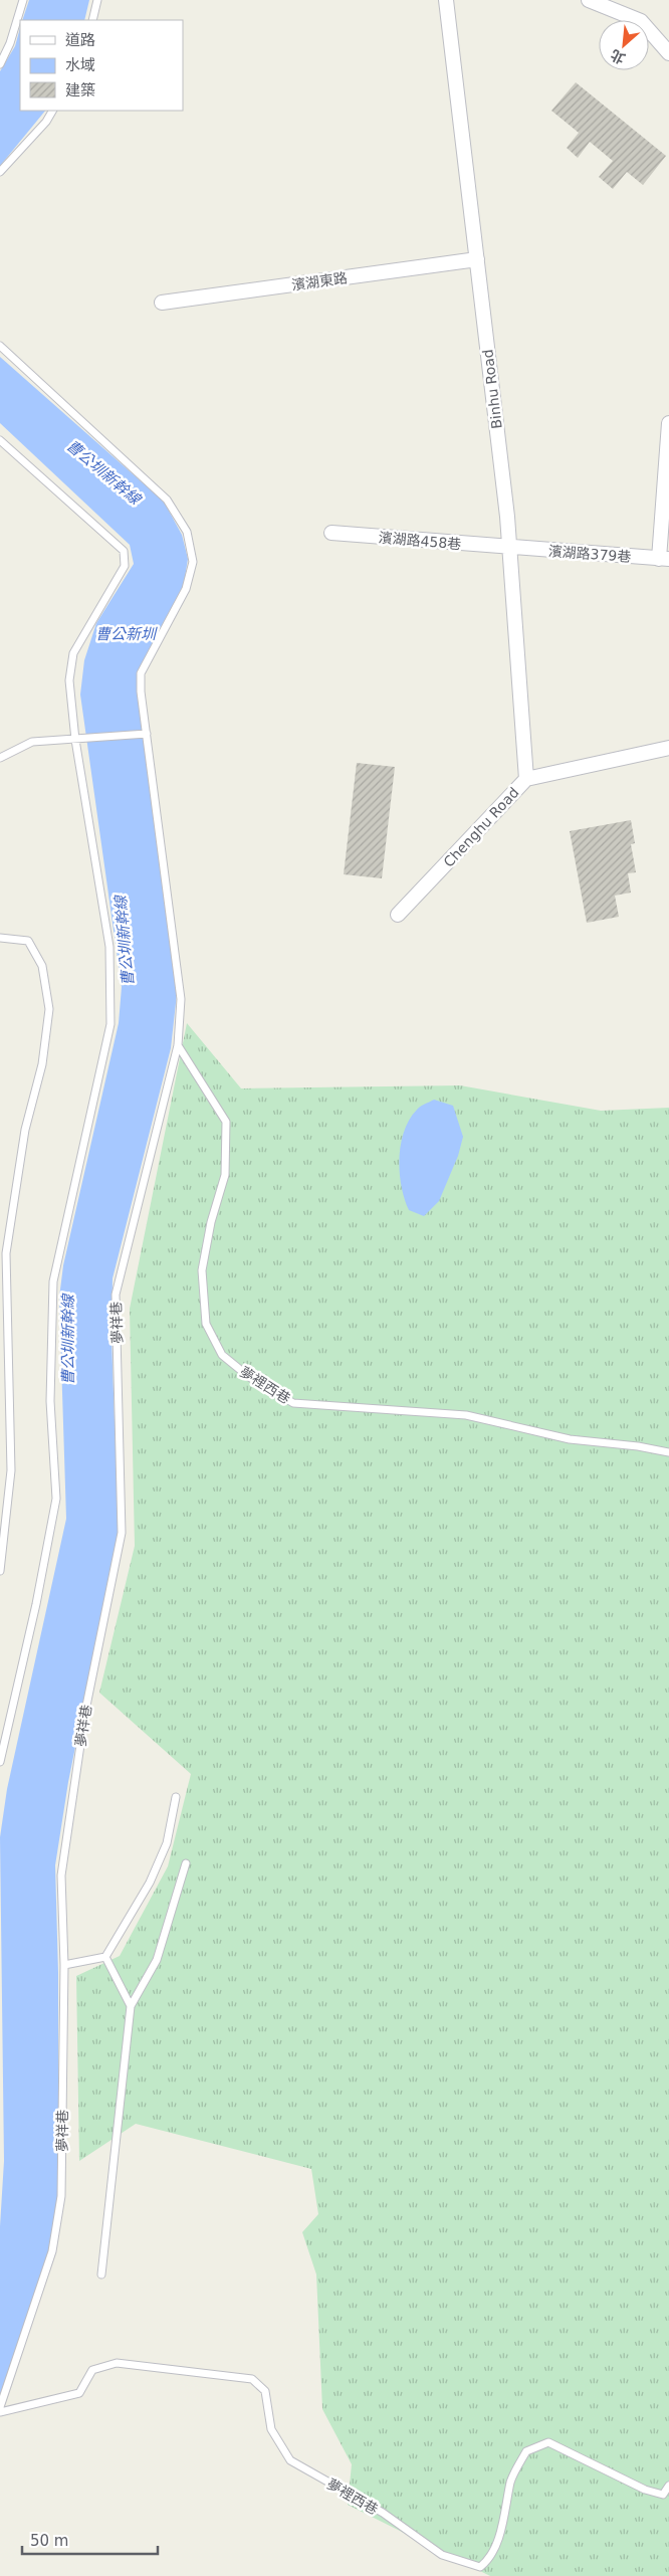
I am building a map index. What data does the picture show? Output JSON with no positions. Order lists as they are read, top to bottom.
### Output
{
  "streets": {
    "street": [
      "濱湖東路",
      "Binhu Road",
      "濱湖路458巷",
      "濱湖路379巷",
      "Chenghu Road"
    ],
    "lane": ["夢祥巷", "夢裡西巷"]
  },
  "crossings": [
    ["濱湖東路", "Binhu Road"],
    ["Binhu Road", "濱湖路458巷"],
    ["Binhu Road", "濱湖路379巷"],
    ["Binhu Road", "Chenghu Road"],
    ["濱湖路458巷", "濱湖路379巷"],
    ["夢祥巷", "夢裡西巷"]
  ],
  "water": ["曹公圳新幹線", "曹公新圳"],
  "legend": ["道路", "水域", "建築"],
  "scale_bar": "50 m",
  "north": "bottom left"
}
